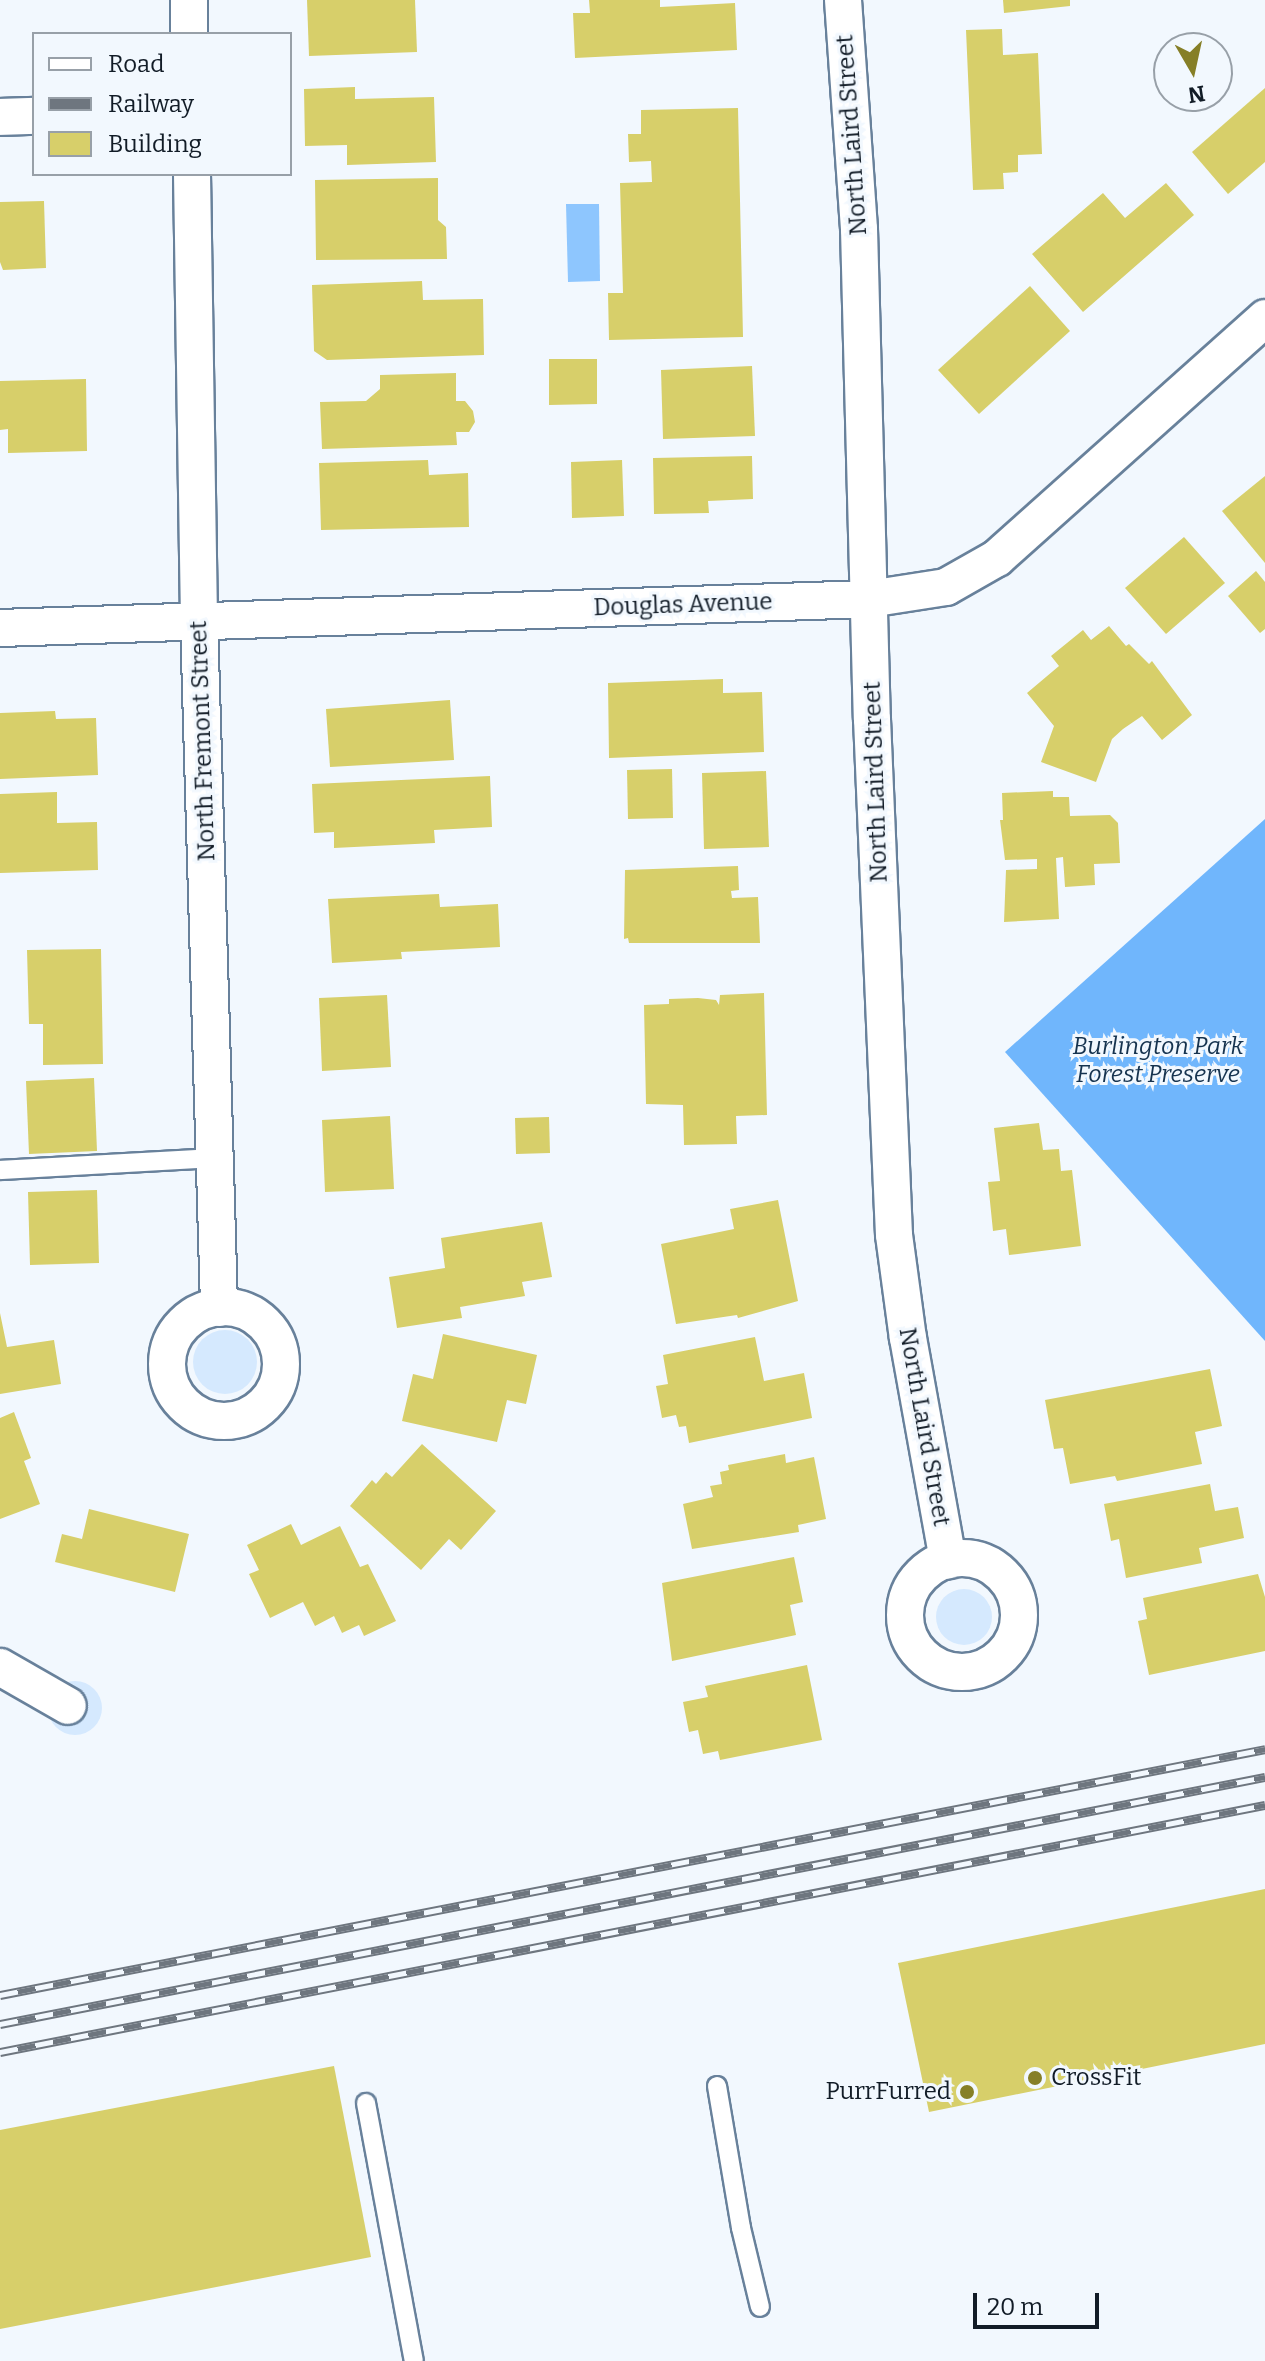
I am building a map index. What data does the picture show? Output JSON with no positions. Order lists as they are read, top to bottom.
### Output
{
  "streets": {
    "street": ["North Laird Street", "Douglas Avenue", "North Fremont Street"]
  },
  "crossings": [
    ["North Laird Street", "Douglas Avenue"],
    ["Douglas Avenue", "North Fremont Street"]
  ],
  "parks": ["Burlington Park Forest Preserve"],
  "places": ["CrossFit", "PurrFurred"],
  "legend": ["Road", "Railway", "Building"],
  "scale_bar": "20 m",
  "north": "bottom"
}
